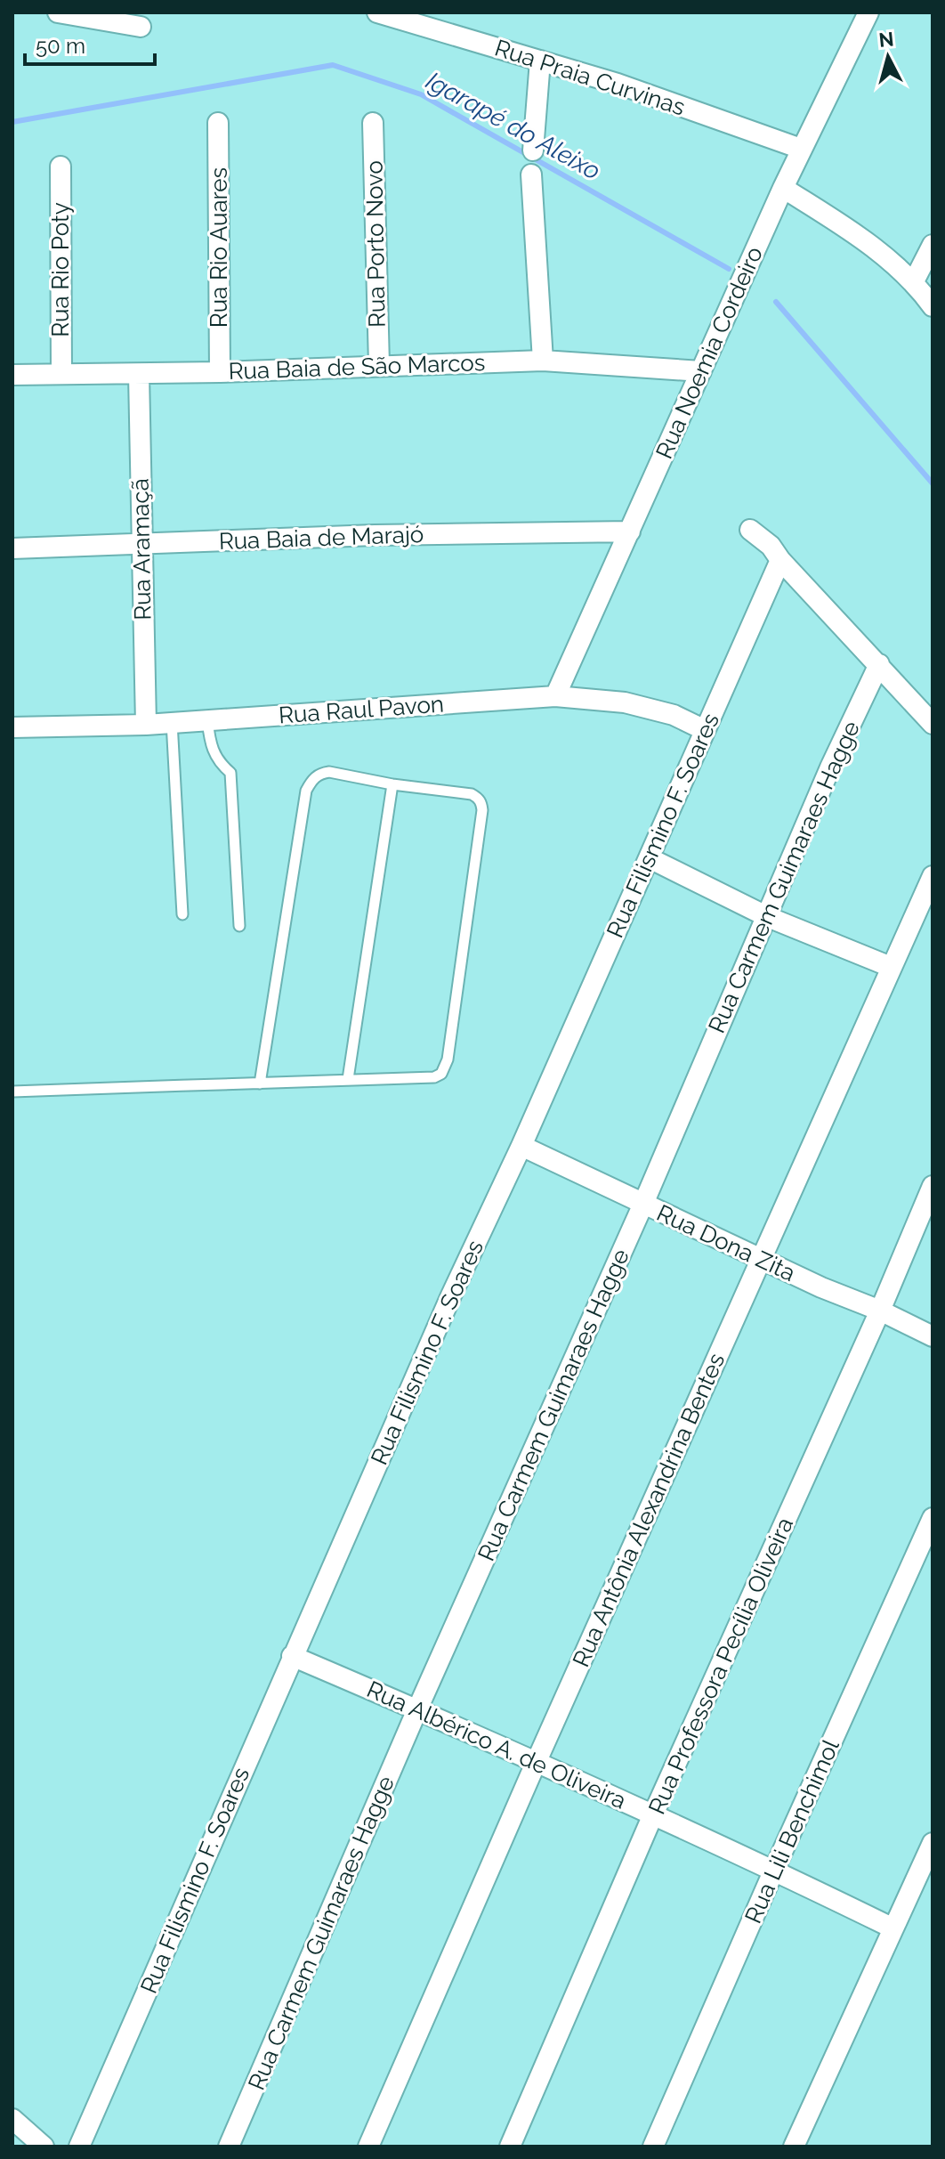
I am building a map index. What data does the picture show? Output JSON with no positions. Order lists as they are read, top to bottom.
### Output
{
  "streets": {
    "street": [
      "Rua Praia Curvinas",
      "Rua Porto Novo",
      "Rua Rio Auares",
      "Rua Rio Poty",
      "Rua Noemia Cordeiro",
      "Rua Baia de São Marcos",
      "Rua Baia de Marajó",
      "Rua Aramaçã",
      "Rua Raul Pavon",
      "Rua Filismino F. Soares",
      "Rua Carmem Guimaraes Hagge",
      "Rua Dona Zita",
      "Rua Antônia Alexandrina Bentes",
      "Rua Professora Pecília Oliveira",
      "Rua Albérico A. de Oliveira",
      "Rua Lili Benchimol"
    ]
  },
  "crossings": [
    ["Rua Praia Curvinas", "Rua Noemia Cordeiro"],
    ["Rua Porto Novo", "Rua Baia de São Marcos"],
    ["Rua Rio Auares", "Rua Baia de São Marcos"],
    ["Rua Rio Poty", "Rua Baia de São Marcos"],
    ["Rua Noemia Cordeiro", "Rua Baia de São Marcos"],
    ["Rua Noemia Cordeiro", "Rua Baia de Marajó"],
    ["Rua Noemia Cordeiro", "Rua Raul Pavon"],
    ["Rua Baia de São Marcos", "Rua Aramaçã"],
    ["Rua Baia de Marajó", "Rua Aramaçã"],
    ["Rua Aramaçã", "Rua Raul Pavon"],
    ["Rua Raul Pavon", "Rua Filismino F. Soares"],
    ["Rua Filismino F. Soares", "Rua Dona Zita"],
    ["Rua Filismino F. Soares", "Rua Albérico A. de Oliveira"],
    ["Rua Carmem Guimaraes Hagge", "Rua Dona Zita"],
    ["Rua Carmem Guimaraes Hagge", "Rua Albérico A. de Oliveira"],
    ["Rua Dona Zita", "Rua Antônia Alexandrina Bentes"],
    ["Rua Dona Zita", "Rua Professora Pecília Oliveira"],
    ["Rua Antônia Alexandrina Bentes", "Rua Albérico A. de Oliveira"],
    ["Rua Professora Pecília Oliveira", "Rua Albérico A. de Oliveira"],
    ["Rua Albérico A. de Oliveira", "Rua Lili Benchimol"]
  ],
  "water": ["Igarapé do Aleixo"],
  "scale_bar": "50 m",
  "north": "top"
}
